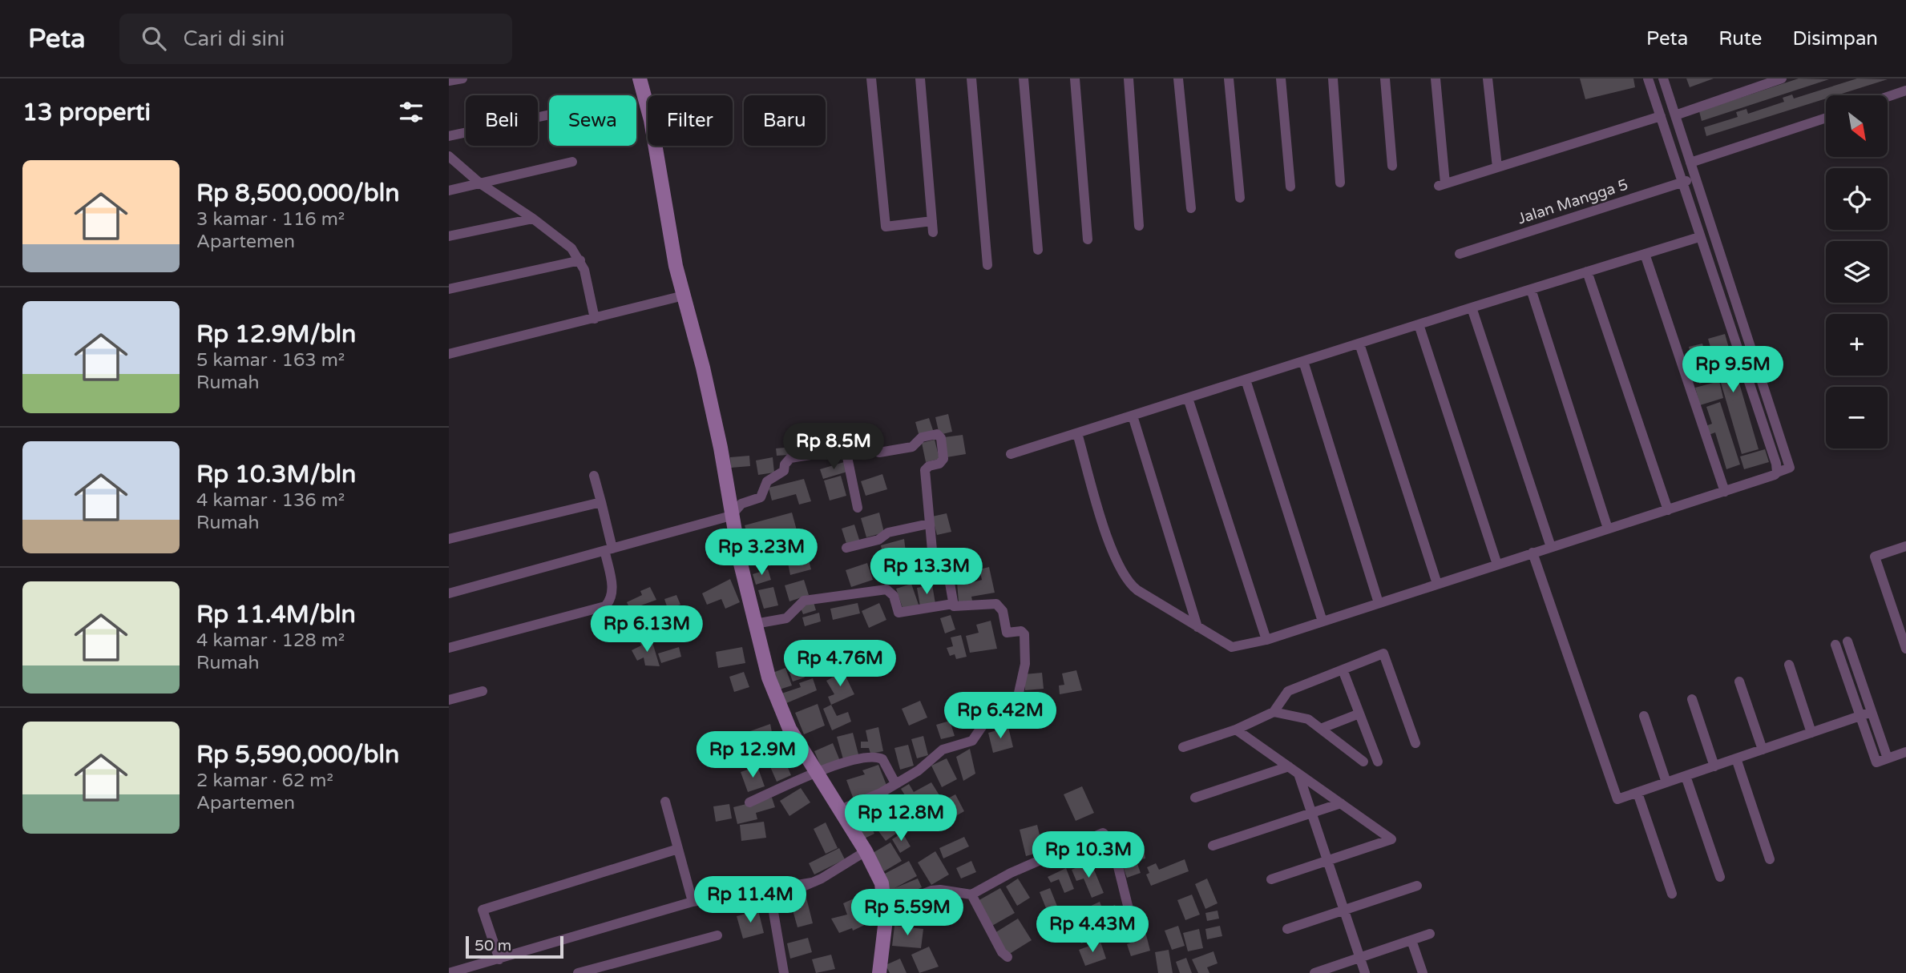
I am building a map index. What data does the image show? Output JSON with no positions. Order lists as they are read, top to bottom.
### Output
{
  "streets": {
    "street": ["Jalan Mangga 5"]
  },
  "scale_bar": "50 m",
  "north": "bottom right",
  "page": {
    "header": "Peta",
    "search": "Cari di sini",
    "nav": ["Peta", "Rute", "Disimpan"],
    "heading": "13 properti",
    "map_buttons": ["+", "−"],
    "chip": [
      "Beli",
      "Sewa",
      "Filter",
      "Baru"
    ],
    "list": [
      {
        "name": "Rp 8,500,000/bln",
        "note": "3 kamar · 116 m² · Apartemen"
      },
      {
        "name": "Rp 12.9M/bln",
        "note": "5 kamar · 163 m² · Rumah"
      },
      {
        "name": "Rp 10.3M/bln",
        "note": "4 kamar · 136 m² · Rumah"
      },
      {
        "name": "Rp 11.4M/bln",
        "note": "4 kamar · 128 m² · Rumah"
      },
      {
        "name": "Rp 5,590,000/bln",
        "note": "2 kamar · 62 m² · Apartemen"
      }
    ],
    "price": [
      "Rp 9.5M",
      "Rp 8.5M",
      "Rp 3.23M",
      "Rp 13.3M",
      "Rp 6.13M",
      "Rp 4.76M",
      "Rp 6.42M",
      "Rp 12.9M",
      "Rp 12.8M",
      "Rp 10.3M",
      "Rp 11.4M",
      "Rp 5.59M",
      "Rp 4.43M"
    ],
    "scale": "50 m"
  }
}
